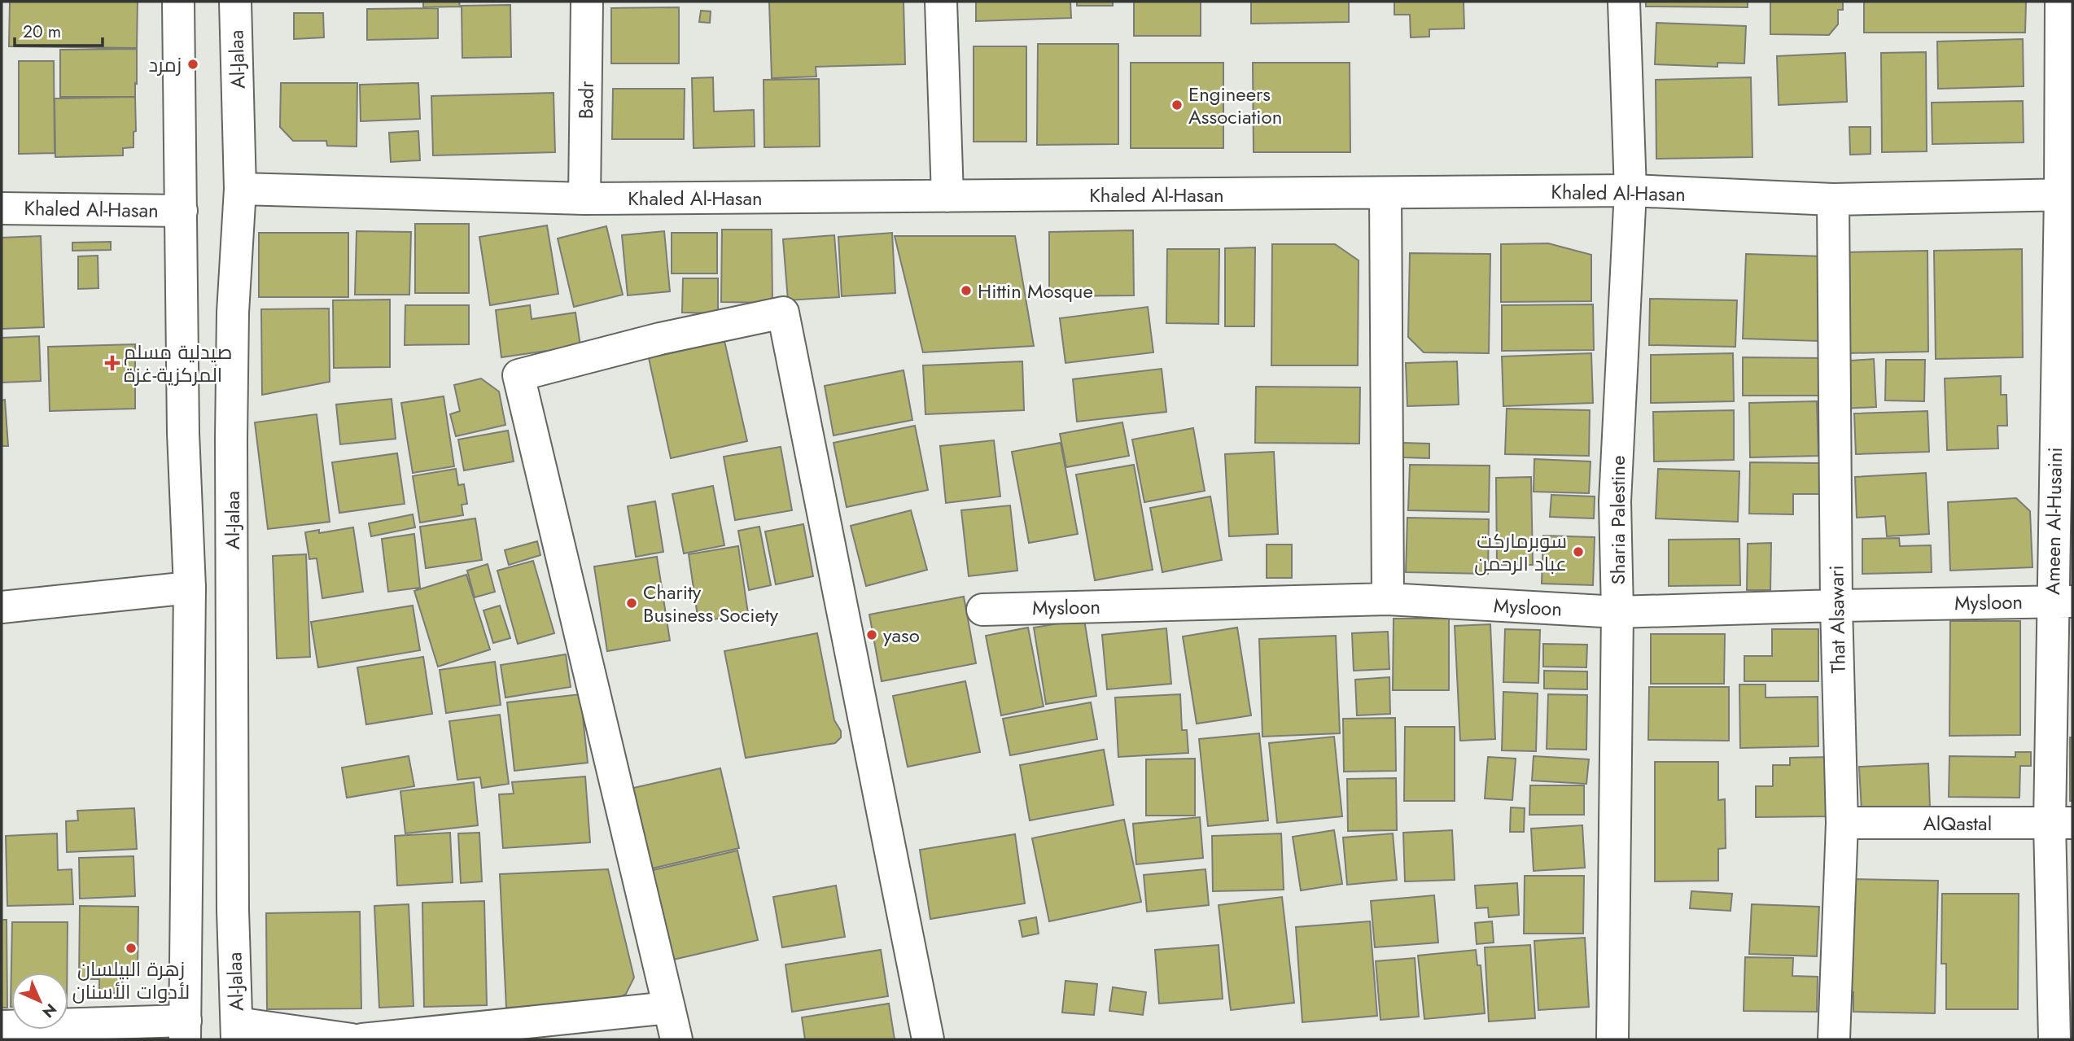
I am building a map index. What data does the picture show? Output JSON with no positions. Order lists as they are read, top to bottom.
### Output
{
  "streets": {
    "street": [
      "Al-Jalaa",
      "Badr",
      "Khaled Al-Hasan",
      "Sharia Palestine",
      "Ameen Al-Husaini",
      "Mysloon",
      "That Alsawari",
      "AlQastal"
    ]
  },
  "crossings": [
    ["Al-Jalaa", "Khaled Al-Hasan"],
    ["Badr", "Khaled Al-Hasan"],
    ["Khaled Al-Hasan", "Sharia Palestine"],
    ["Khaled Al-Hasan", "Ameen Al-Husaini"],
    ["Khaled Al-Hasan", "That Alsawari"],
    ["Sharia Palestine", "Mysloon"],
    ["Ameen Al-Husaini", "Mysloon"],
    ["Ameen Al-Husaini", "AlQastal"],
    ["Mysloon", "That Alsawari"],
    ["That Alsawari", "AlQastal"]
  ],
  "places": {
    "other": [
      "زمرد",
      "Engineers Association",
      "Hittin Mosque",
      "سوبرماركت عباد الرحمن",
      "Charity Business Society",
      "yaso",
      "زهرة البيلسان لأدوات الأسنان"
    ],
    "health": ["صيدلية مسلم المركزية-غزة"]
  },
  "scale_bar": "20 m",
  "north": "bottom right"
}
